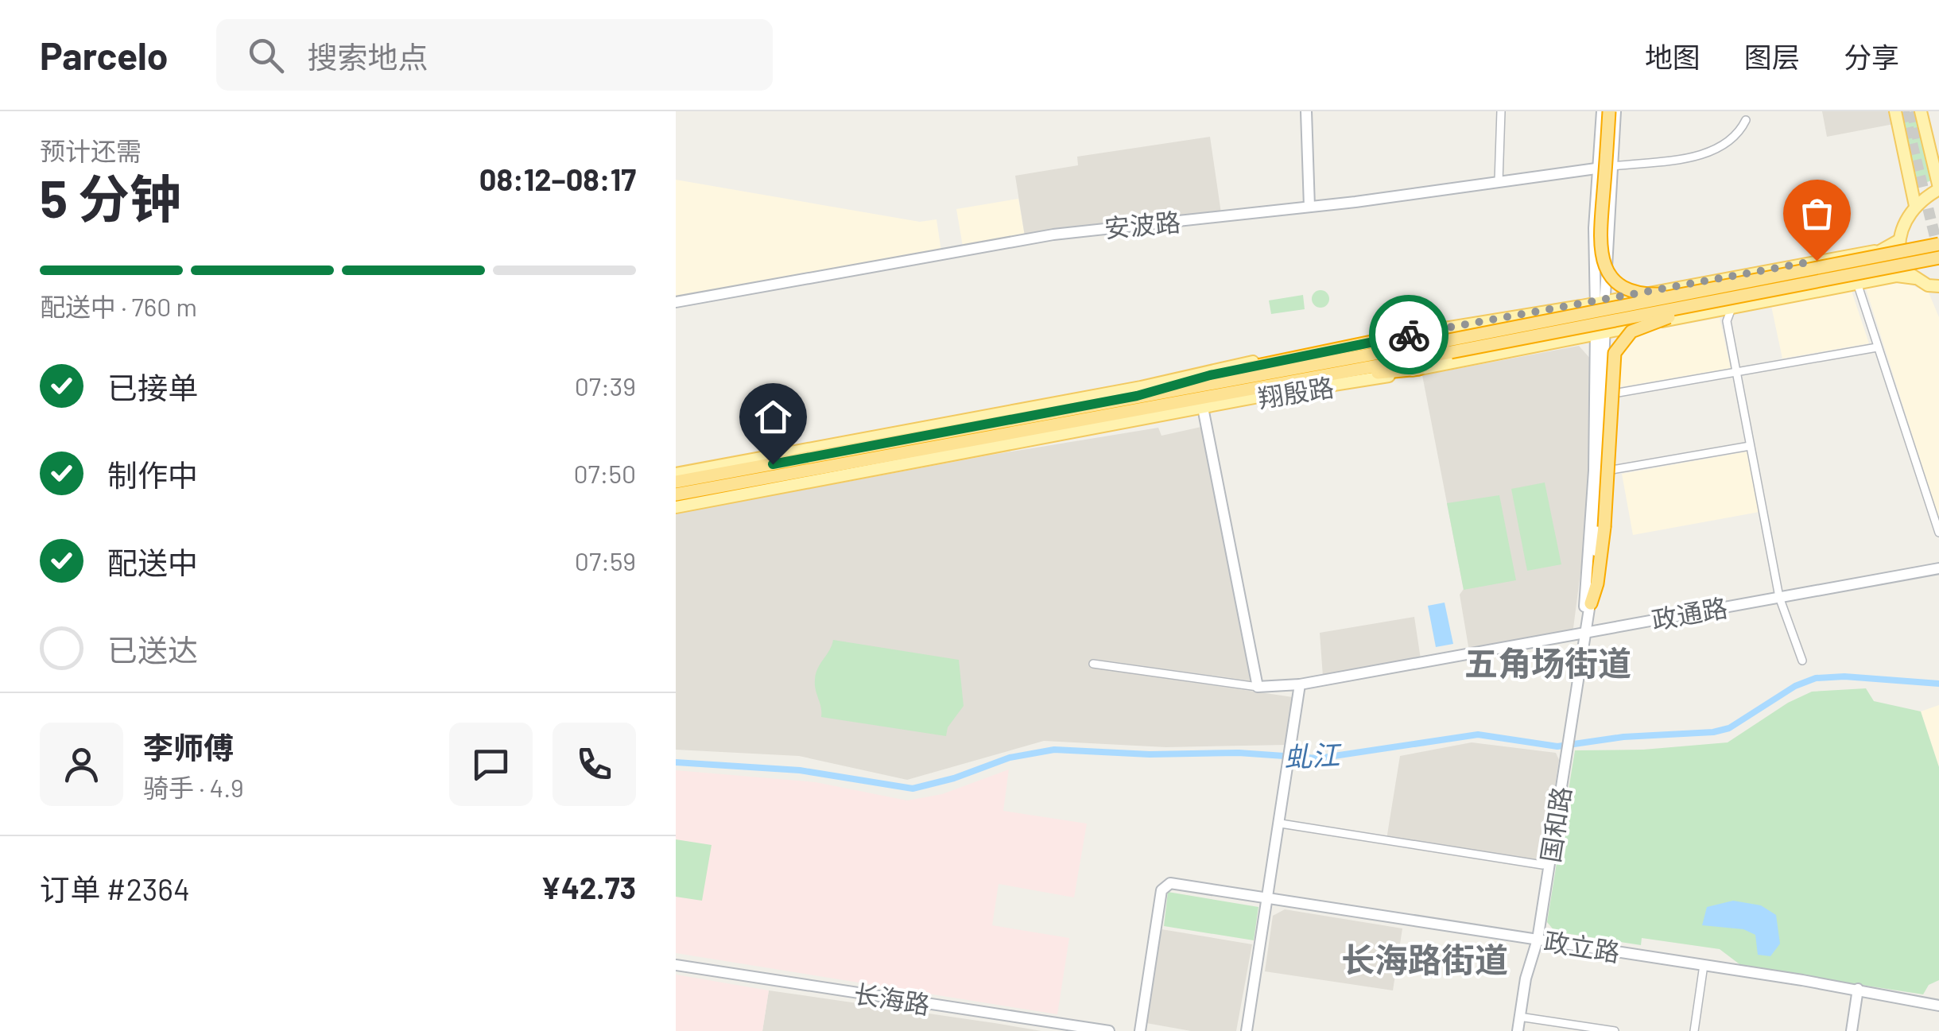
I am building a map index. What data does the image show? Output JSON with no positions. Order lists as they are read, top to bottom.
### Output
{
  "streets": {
    "main road": ["翔殷路"],
    "street": [
      "安波路",
      "政通路",
      "国和路",
      "政立路",
      "长海路"
    ]
  },
  "crossings": [
    ["翔殷路", "国和路"],
    ["政通路", "国和路"],
    ["国和路", "政立路"]
  ],
  "districts": ["五角场街道", "长海路街道"],
  "water": ["虬江"],
  "page": {
    "header": "Parcelo",
    "search": "搜索地点",
    "nav": ["地图", "图层", "分享"],
    "heading": ["5 分钟", "预计还需", "08:12–08:17"],
    "panel": [
      "李师傅",
      "骑手 · 4.9",
      "订单 #2364",
      "¥42.73"
    ],
    "bar": "配送中 · 760 m",
    "list": [
      ["已接单", "07:39"],
      ["制作中", "07:50"],
      ["配送中", "07:59"],
      "已送达"
    ]
  }
}
